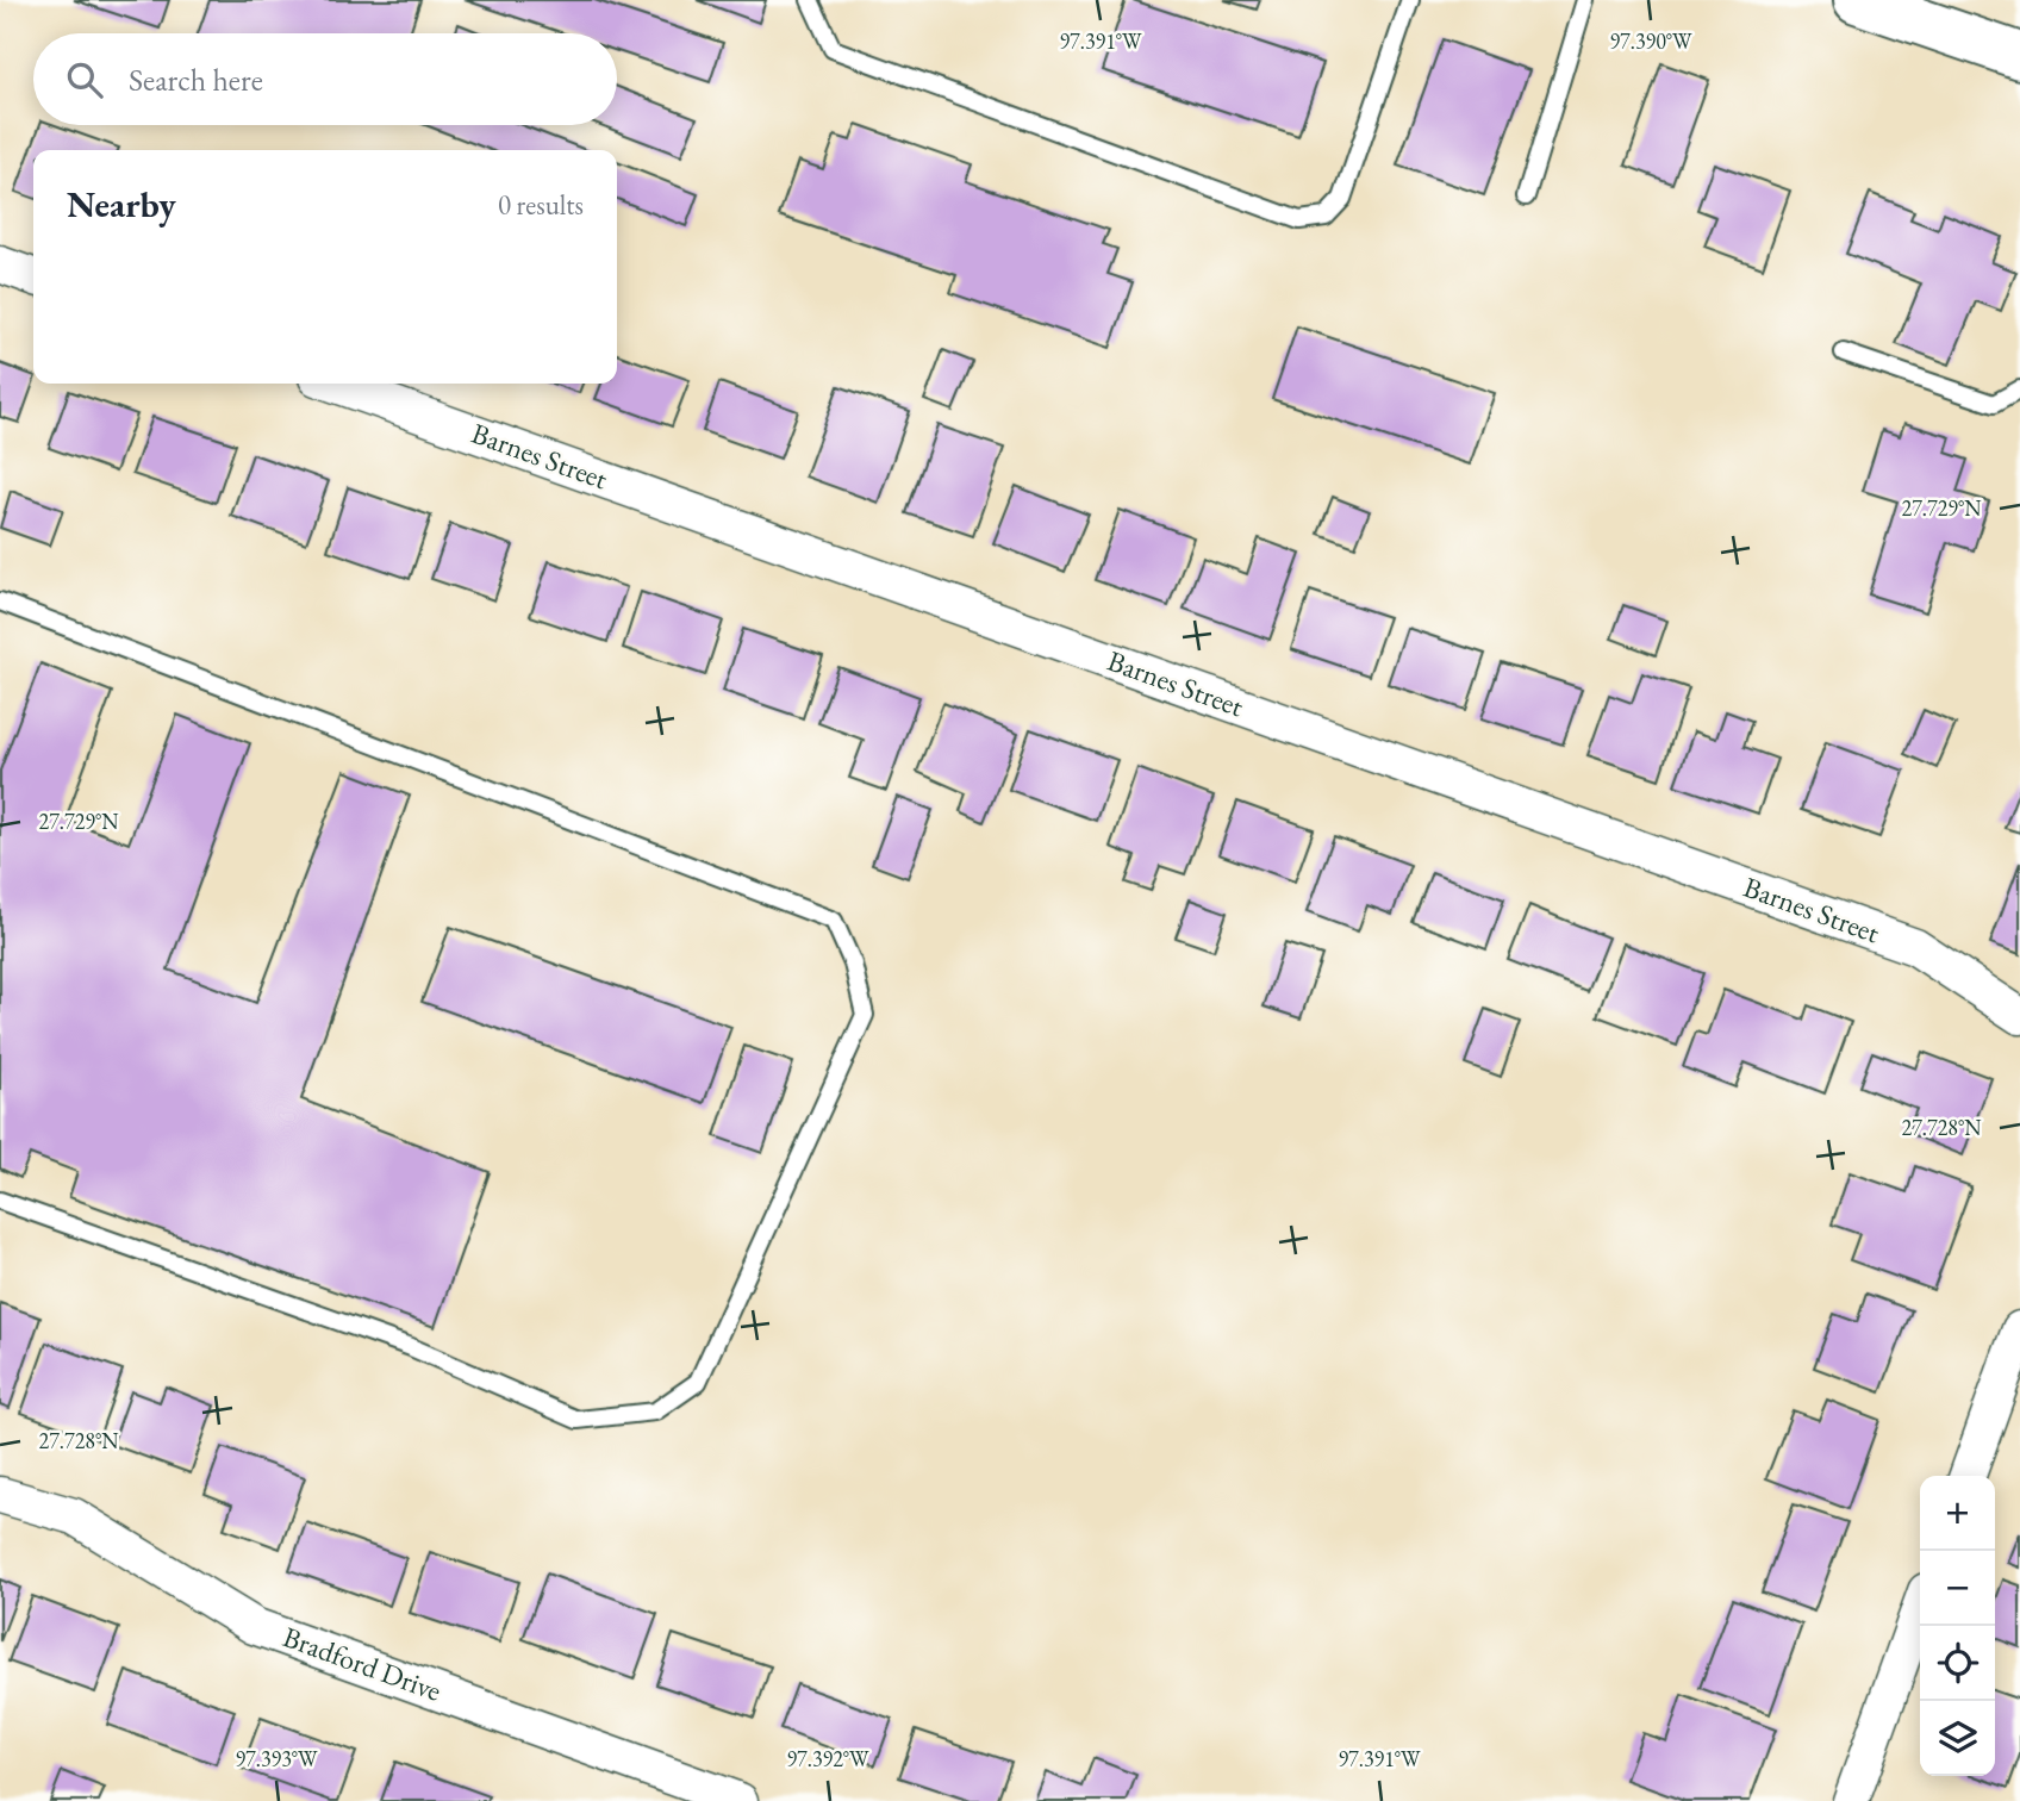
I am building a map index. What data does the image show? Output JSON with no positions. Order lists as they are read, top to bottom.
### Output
{
  "streets": {
    "street": ["Barnes Street", "Bradford Drive"]
  },
  "page": {
    "search": "Search here",
    "heading": ["Nearby", "0 results"],
    "map_buttons": ["+", "−"]
  },
  "coordinates": [
    "97.391°W",
    "97.390°W",
    "27.729°N",
    "27.728°N",
    "97.393°W",
    "97.392°W"
  ]
}
